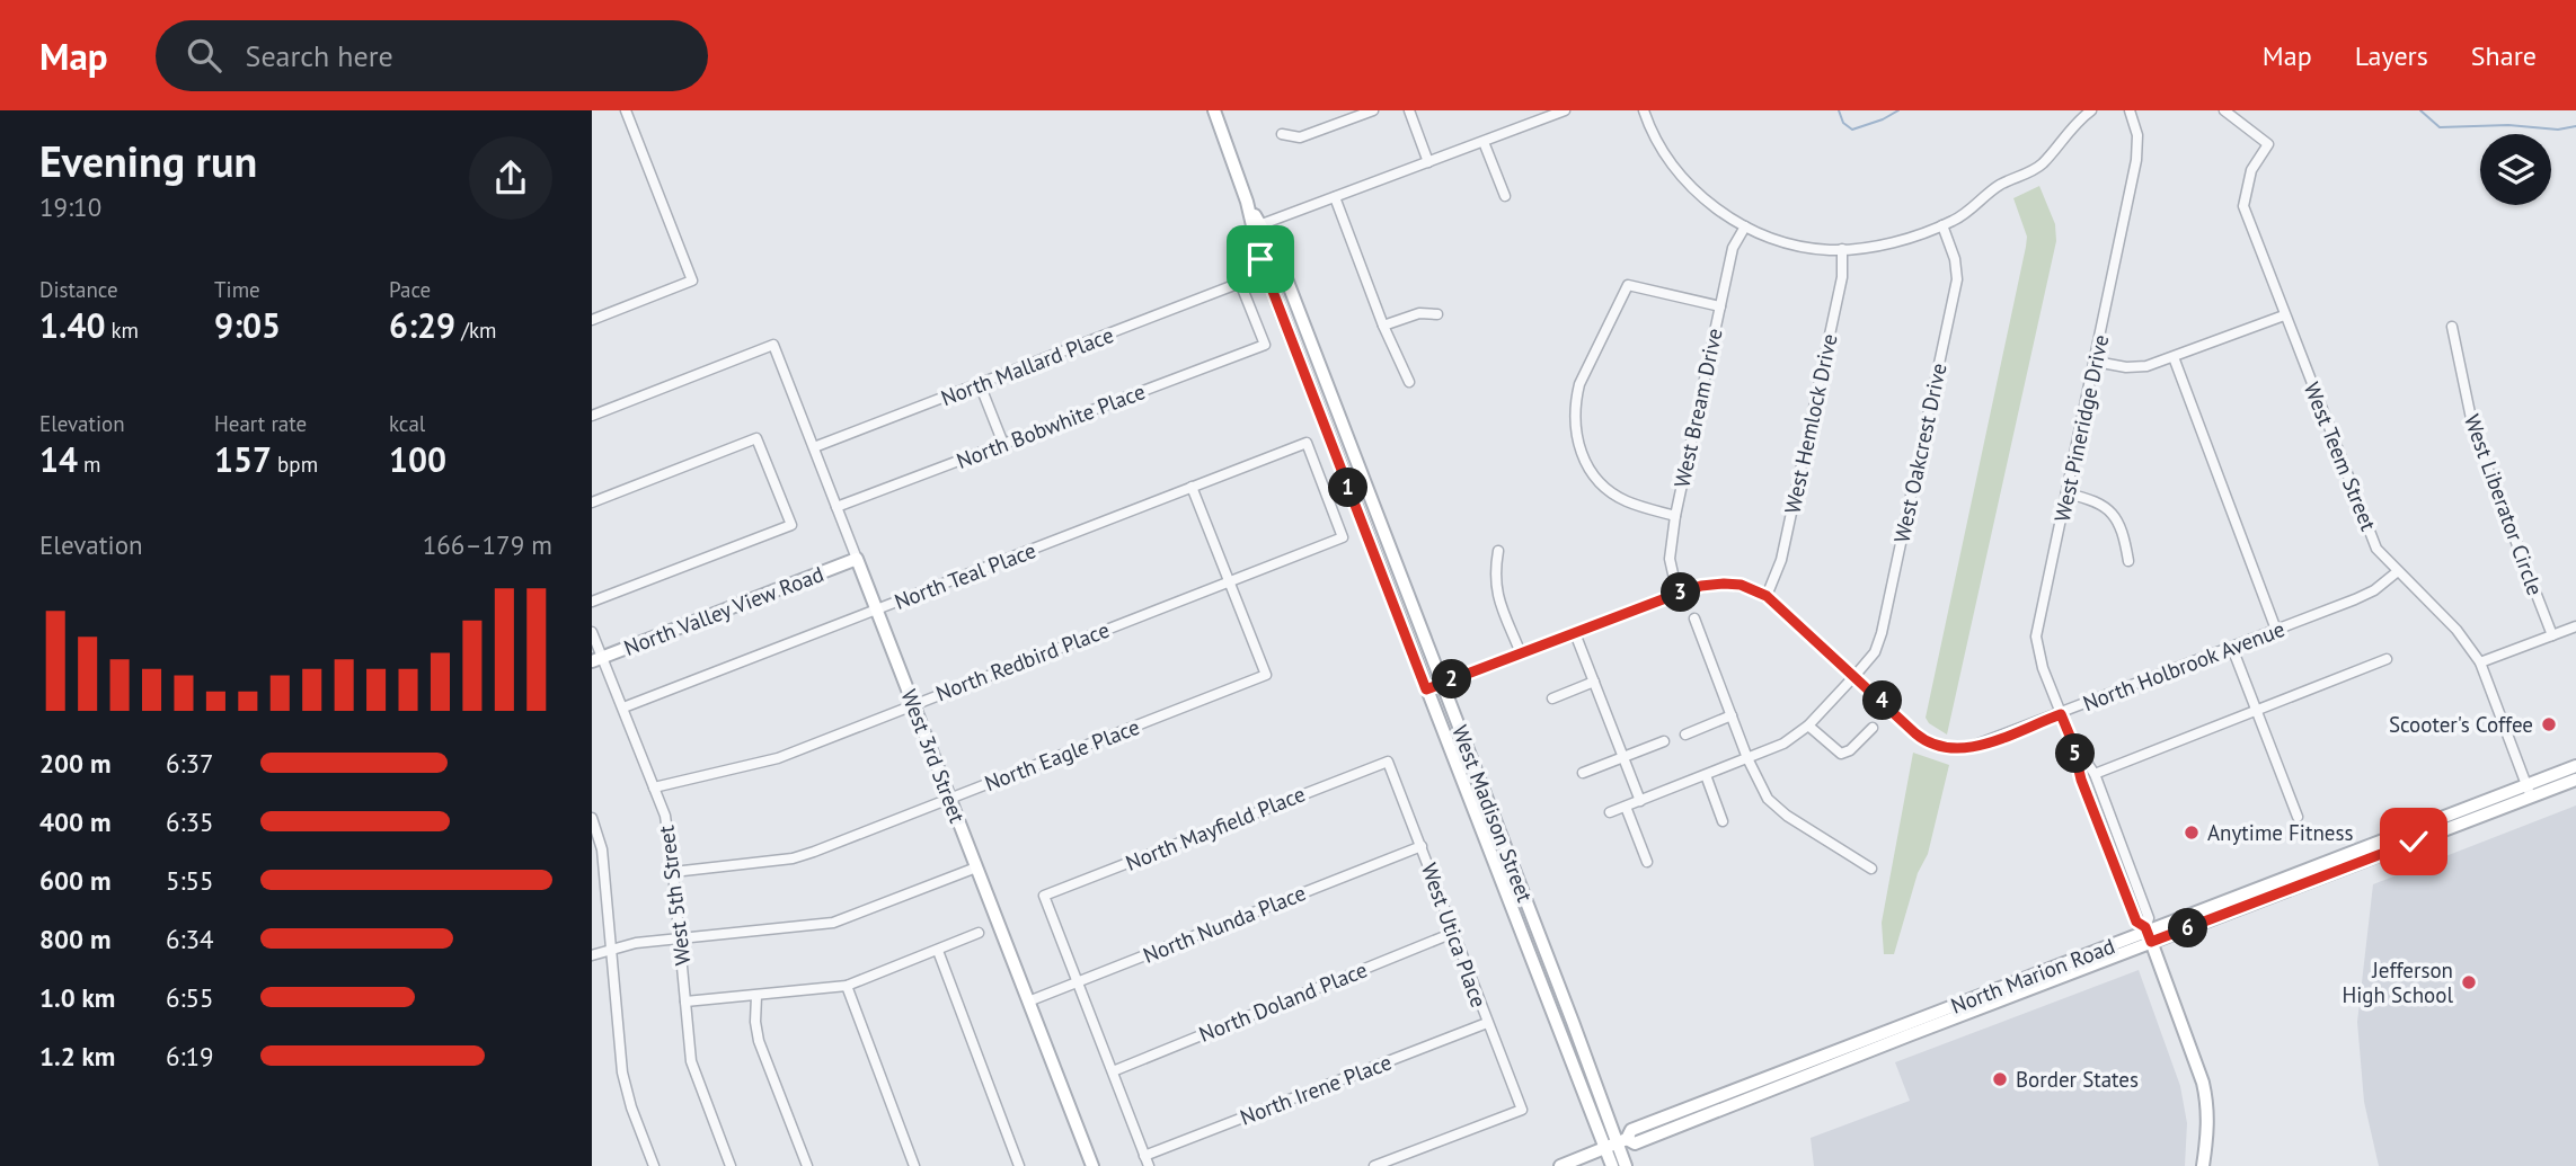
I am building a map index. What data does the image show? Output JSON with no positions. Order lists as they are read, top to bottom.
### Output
{
  "streets": {
    "street": [
      "North Mallard Place",
      "West Bream Drive",
      "West Hemlock Drive",
      "North Bobwhite Place",
      "West Pineridge Drive",
      "West Oakcrest Drive",
      "West Teem Street",
      "West Liberator Circle",
      "North Teal Place",
      "North Valley View Road",
      "North Redbird Place",
      "North Holbrook Avenue",
      "North Eagle Place",
      "West 3rd Street",
      "West Madison Street",
      "North Mayfield Place",
      "West 5th Street",
      "North Nunda Place",
      "West Utica Place",
      "North Marion Road",
      "North Doland Place",
      "North Irene Place"
    ]
  },
  "crossings": [
    ["North Mallard Place", "North Bobwhite Place"],
    ["North Mallard Place", "West 3rd Street"],
    ["West Bream Drive", "North Holbrook Avenue"],
    ["West Hemlock Drive", "North Holbrook Avenue"],
    ["North Bobwhite Place", "West 3rd Street"],
    ["West Pineridge Drive", "North Holbrook Avenue"],
    ["West Pineridge Drive", "North Marion Road"],
    ["West Oakcrest Drive", "North Holbrook Avenue"],
    ["West Teem Street", "North Holbrook Avenue"],
    ["West Teem Street", "North Marion Road"],
    ["North Teal Place", "North Redbird Place"],
    ["North Teal Place", "West 3rd Street"],
    ["North Teal Place", "West 5th Street"],
    ["North Valley View Road", "West 3rd Street"],
    ["North Valley View Road", "West 5th Street"],
    ["North Redbird Place", "North Eagle Place"],
    ["North Redbird Place", "West 3rd Street"],
    ["North Redbird Place", "West 5th Street"],
    ["North Holbrook Avenue", "West Madison Street"],
    ["North Eagle Place", "West 3rd Street"],
    ["North Eagle Place", "West 5th Street"],
    ["West 3rd Street", "North Nunda Place"],
    ["West Madison Street", "North Marion Road"],
    ["North Mayfield Place", "North Nunda Place"],
    ["North Mayfield Place", "West Utica Place"],
    ["North Nunda Place", "West Utica Place"],
    ["West Utica Place", "North Doland Place"],
    ["West Utica Place", "North Irene Place"]
  ],
  "places": [
    "Scooter's Coffee",
    "Anytime Fitness",
    "Jefferson High School",
    "Border States"
  ],
  "page": {
    "header": "Map",
    "search": "Search here",
    "nav": ["Map", "Layers", "Share"],
    "heading": ["Evening run", "19:10"],
    "stats": [
      ["Distance", "1.40 km"],
      ["Time", "9:05"],
      ["Pace", "6:29 /km"],
      ["Elevation", "14 m"],
      ["Heart rate", "157 bpm"],
      ["kcal", "100"]
    ],
    "pins": [
      "1",
      "3",
      "2",
      "4",
      "5",
      "6"
    ],
    "chart": ["Elevation", "166–179 m"],
    "list": [
      {
        "name": "200 m",
        "note": "6:37"
      },
      {
        "name": "400 m",
        "note": "6:35"
      },
      {
        "name": "600 m",
        "note": "5:55"
      },
      {
        "name": "800 m",
        "note": "6:34"
      },
      {
        "name": "1.0 km",
        "note": "6:55"
      },
      {
        "name": "1.2 km",
        "note": "6:19"
      }
    ]
  }
}
